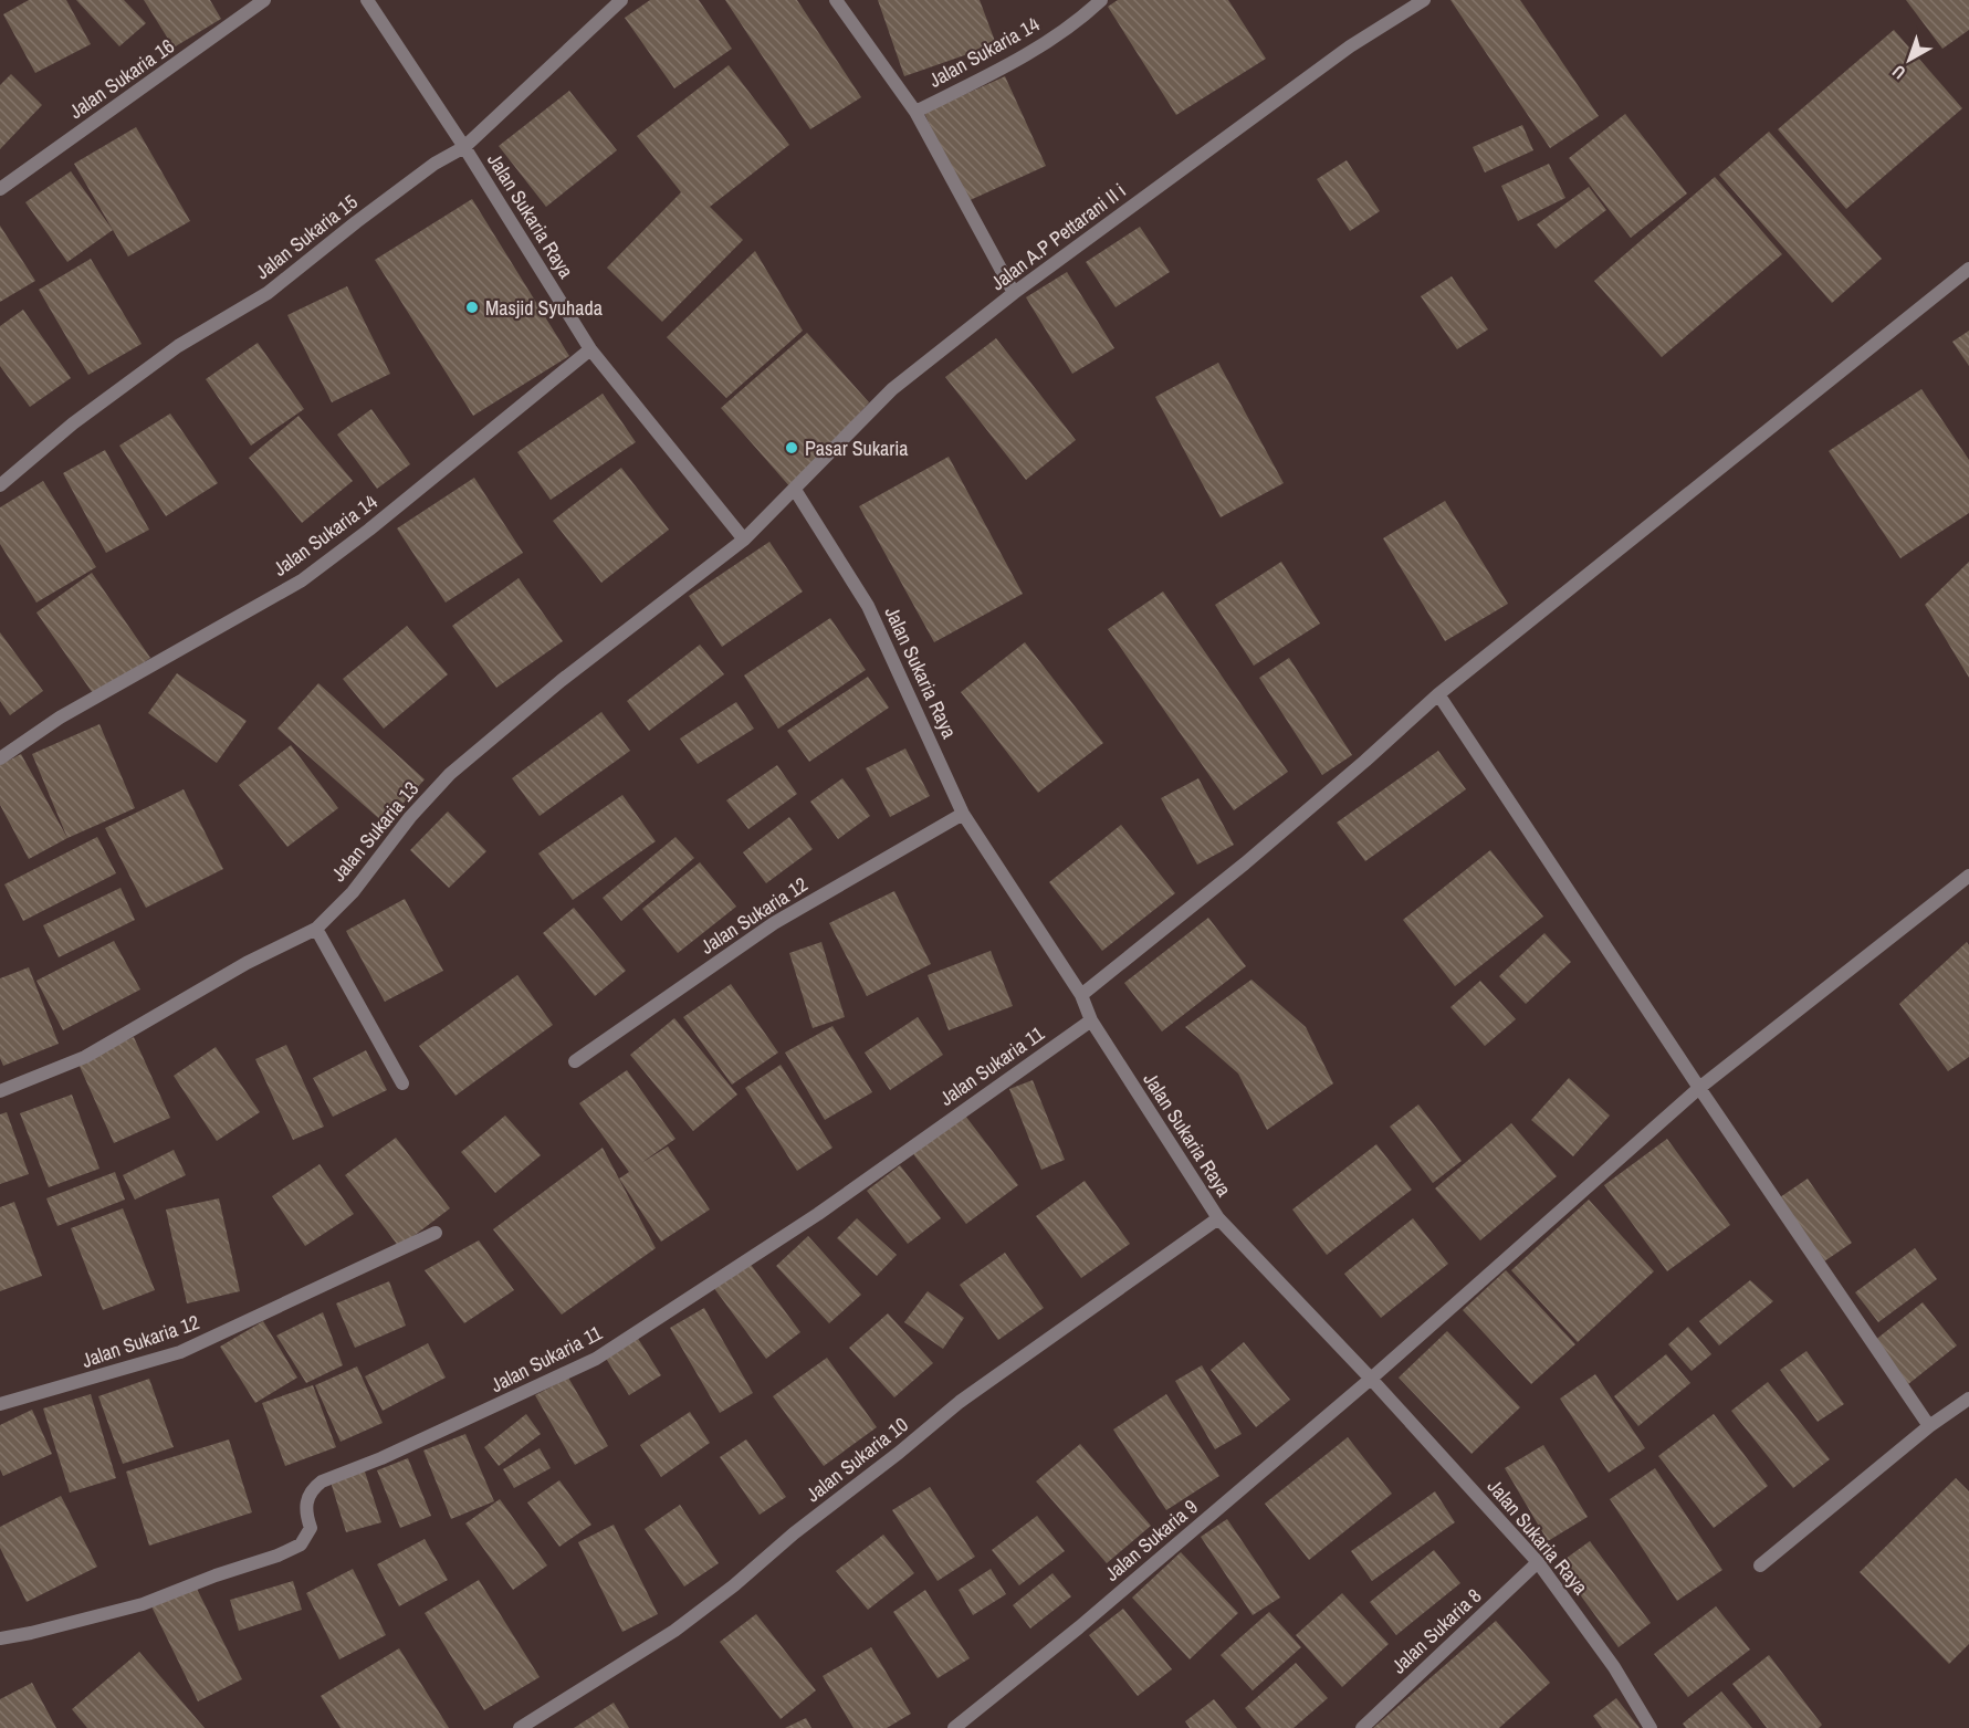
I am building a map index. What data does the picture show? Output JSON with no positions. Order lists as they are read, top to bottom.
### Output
{
  "streets": {
    "street": [
      "Jalan Sukaria 14",
      "Jalan Sukaria 16",
      "Jalan Sukaria Raya",
      "Jalan Sukaria 15",
      "Jalan A.P Pettarani II i",
      "Jalan Sukaria 13",
      "Jalan Sukaria 12",
      "Jalan Sukaria 11",
      "Jalan Sukaria 10",
      "Jalan Sukaria 9",
      "Jalan Sukaria 8"
    ]
  },
  "crossings": [
    ["Jalan Sukaria 14", "Jalan Sukaria Raya"],
    ["Jalan Sukaria Raya", "Jalan Sukaria 15"],
    ["Jalan Sukaria Raya", "Jalan A.P Pettarani II i"],
    ["Jalan Sukaria Raya", "Jalan Sukaria 13"],
    ["Jalan Sukaria Raya", "Jalan Sukaria 12"],
    ["Jalan Sukaria Raya", "Jalan Sukaria 11"],
    ["Jalan Sukaria Raya", "Jalan Sukaria 10"],
    ["Jalan Sukaria Raya", "Jalan Sukaria 9"],
    ["Jalan Sukaria Raya", "Jalan Sukaria 8"],
    ["Jalan A.P Pettarani II i", "Jalan Sukaria 13"]
  ],
  "places": ["Masjid Syuhada", "Pasar Sukaria"],
  "north": "bottom left"
}
